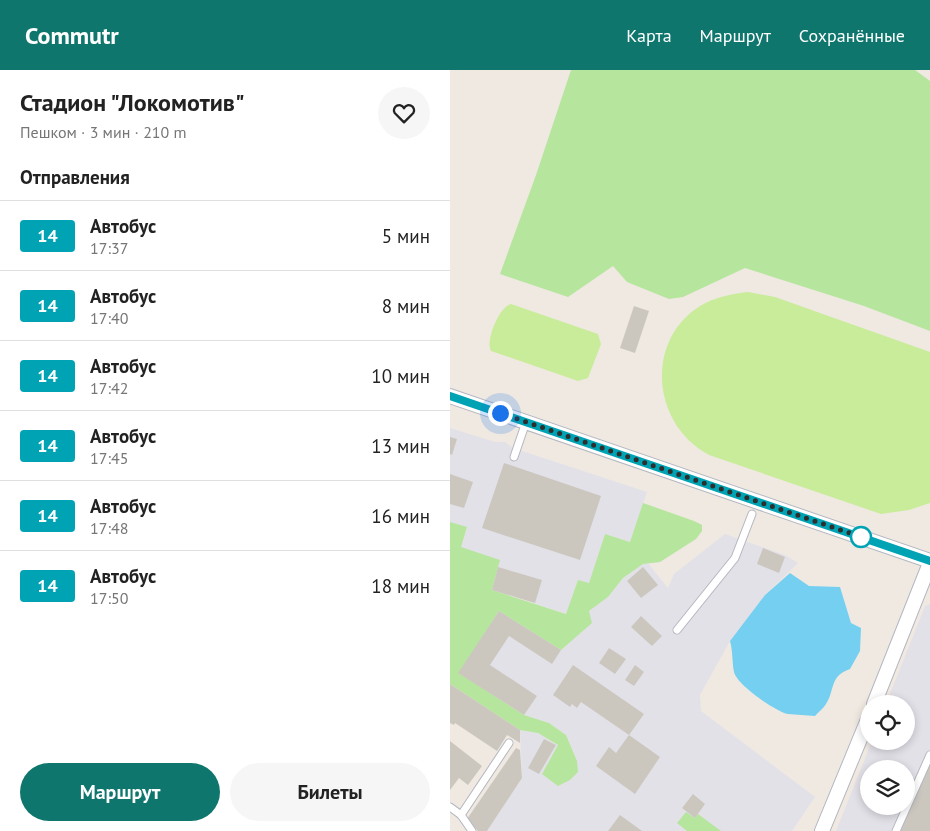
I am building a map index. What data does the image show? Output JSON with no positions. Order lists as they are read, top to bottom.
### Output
{
  "lines": ["bus line 14"],
  "page": {
    "header": "Commutr",
    "nav": ["Карта", "Маршрут", "Сохранённые"],
    "heading": [
      ["Стадион \"Локомотив\"", "Пешком · 3 мин · 210 m"],
      "Отправления"
    ],
    "list": [
      {
        "mark": "14",
        "name": "Автобус",
        "note": "17:37",
        "value": "5 мин"
      },
      {
        "mark": "14",
        "name": "Автобус",
        "note": "17:40",
        "value": "8 мин"
      },
      {
        "mark": "14",
        "name": "Автобус",
        "note": "17:42",
        "value": "10 мин"
      },
      {
        "mark": "14",
        "name": "Автобус",
        "note": "17:45",
        "value": "13 мин"
      },
      {
        "mark": "14",
        "name": "Автобус",
        "note": "17:48",
        "value": "16 мин"
      },
      {
        "mark": "14",
        "name": "Автобус",
        "note": "17:50",
        "value": "18 мин"
      }
    ],
    "buttons": ["Маршрут", "Билеты"]
  }
}
